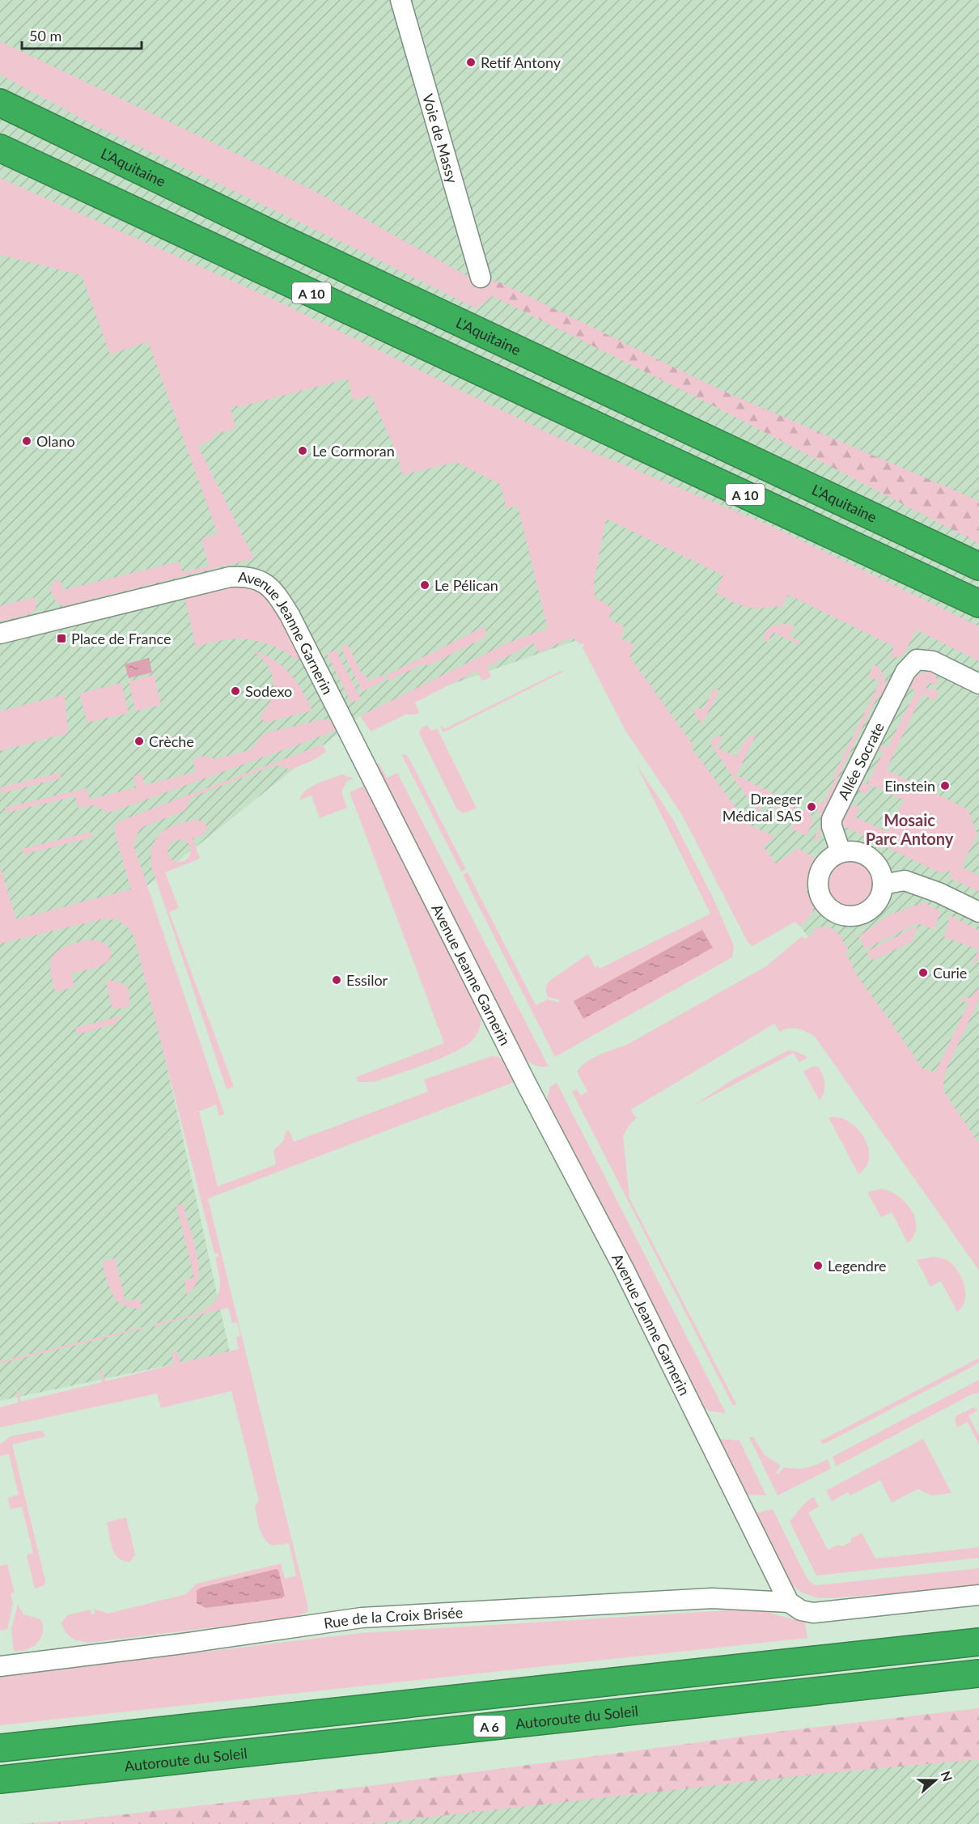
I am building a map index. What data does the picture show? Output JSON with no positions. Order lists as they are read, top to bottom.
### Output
{
  "streets": {
    "highway": [
      "L'Aquitaine",
      "A 10",
      "Autoroute du Soleil",
      "A 6"
    ],
    "street": [
      "Voie de Massy",
      "Avenue Jeanne Garnerin",
      "Allée Socrate",
      "Rue de la Croix Brisée"
    ]
  },
  "crossings": [
    ["Avenue Jeanne Garnerin", "Rue de la Croix Brisée"]
  ],
  "districts": ["Mosaic Parc Antony"],
  "places": {
    "other": [
      "Retif Antony",
      "Olano",
      "Le Cormoran",
      "Le Pélican",
      "Sodexo",
      "Crèche",
      "Einstein",
      "Draeger Médical SAS",
      "Curie",
      "Essilor",
      "Legendre"
    ],
    "transit": ["Place de France"]
  },
  "scale_bar": "50 m",
  "north": "right"
}
